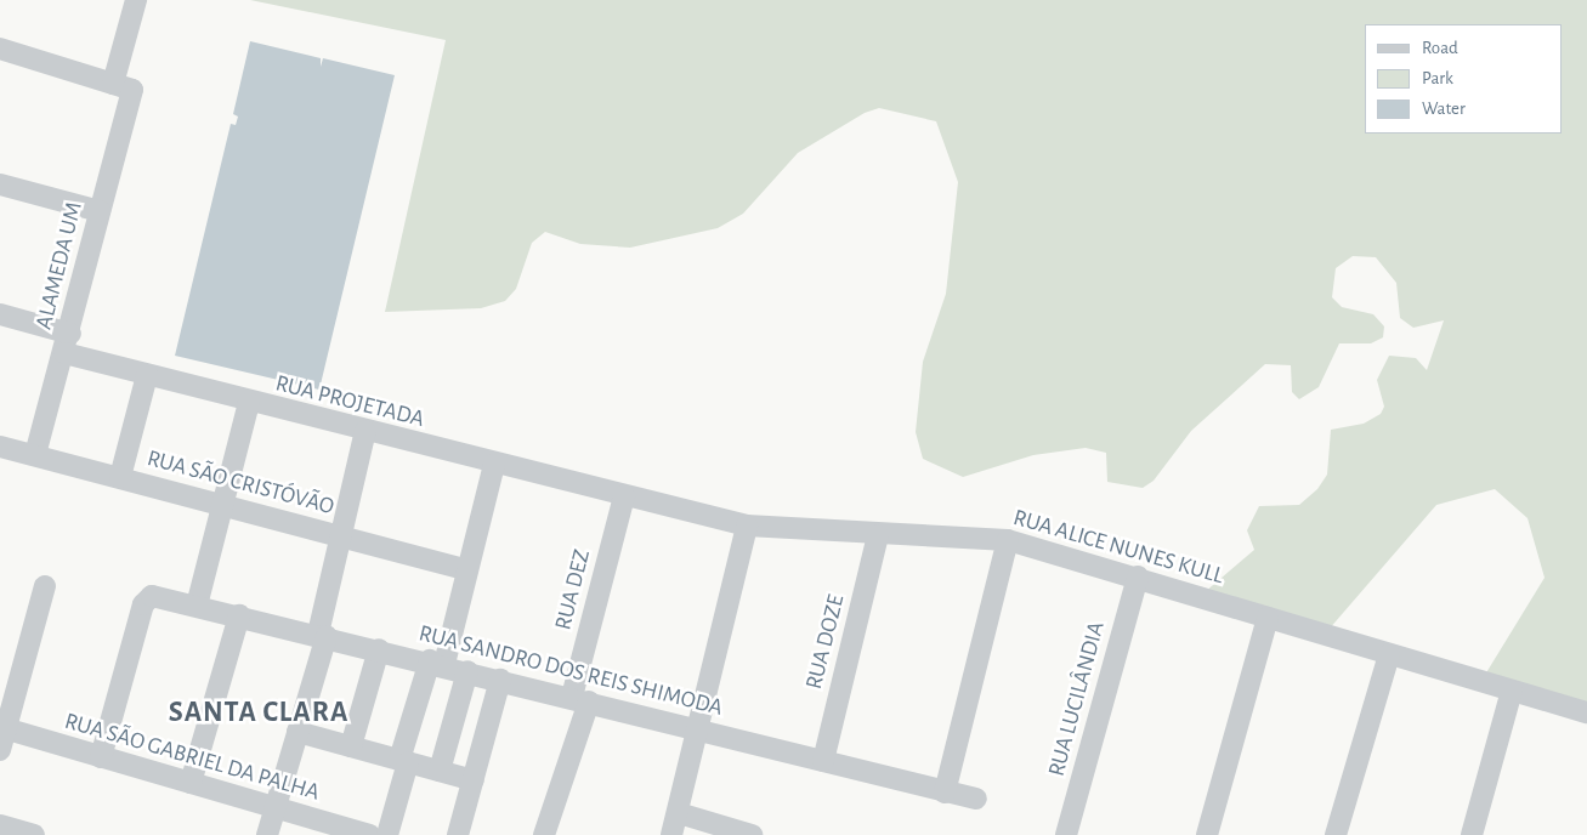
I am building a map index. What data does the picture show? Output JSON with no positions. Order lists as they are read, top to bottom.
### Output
{
  "streets": {
    "street": [
      "ALAMEDA UM",
      "RUA PROJETADA",
      "RUA SÃO CRISTÓVÃO",
      "RUA ALICE NUNES KULL",
      "RUA DEZ",
      "RUA DOZE",
      "RUA SANDRO DOS REIS SHIMODA",
      "RUA LUCILÂNDIA",
      "RUA SÃO GABRIEL DA PALHA"
    ]
  },
  "crossings": [
    ["ALAMEDA UM", "RUA PROJETADA"],
    ["ALAMEDA UM", "RUA SÃO CRISTÓVÃO"],
    ["RUA PROJETADA", "RUA ALICE NUNES KULL"],
    ["RUA PROJETADA", "RUA DEZ"],
    ["RUA ALICE NUNES KULL", "RUA DEZ"],
    ["RUA ALICE NUNES KULL", "RUA DOZE"],
    ["RUA ALICE NUNES KULL", "RUA LUCILÂNDIA"],
    ["RUA DEZ", "RUA SANDRO DOS REIS SHIMODA"],
    ["RUA DOZE", "RUA SANDRO DOS REIS SHIMODA"],
    ["RUA SANDRO DOS REIS SHIMODA", "RUA SÃO GABRIEL DA PALHA"]
  ],
  "districts": ["SANTA CLARA"],
  "legend": ["Road", "Park", "Water"]
}
